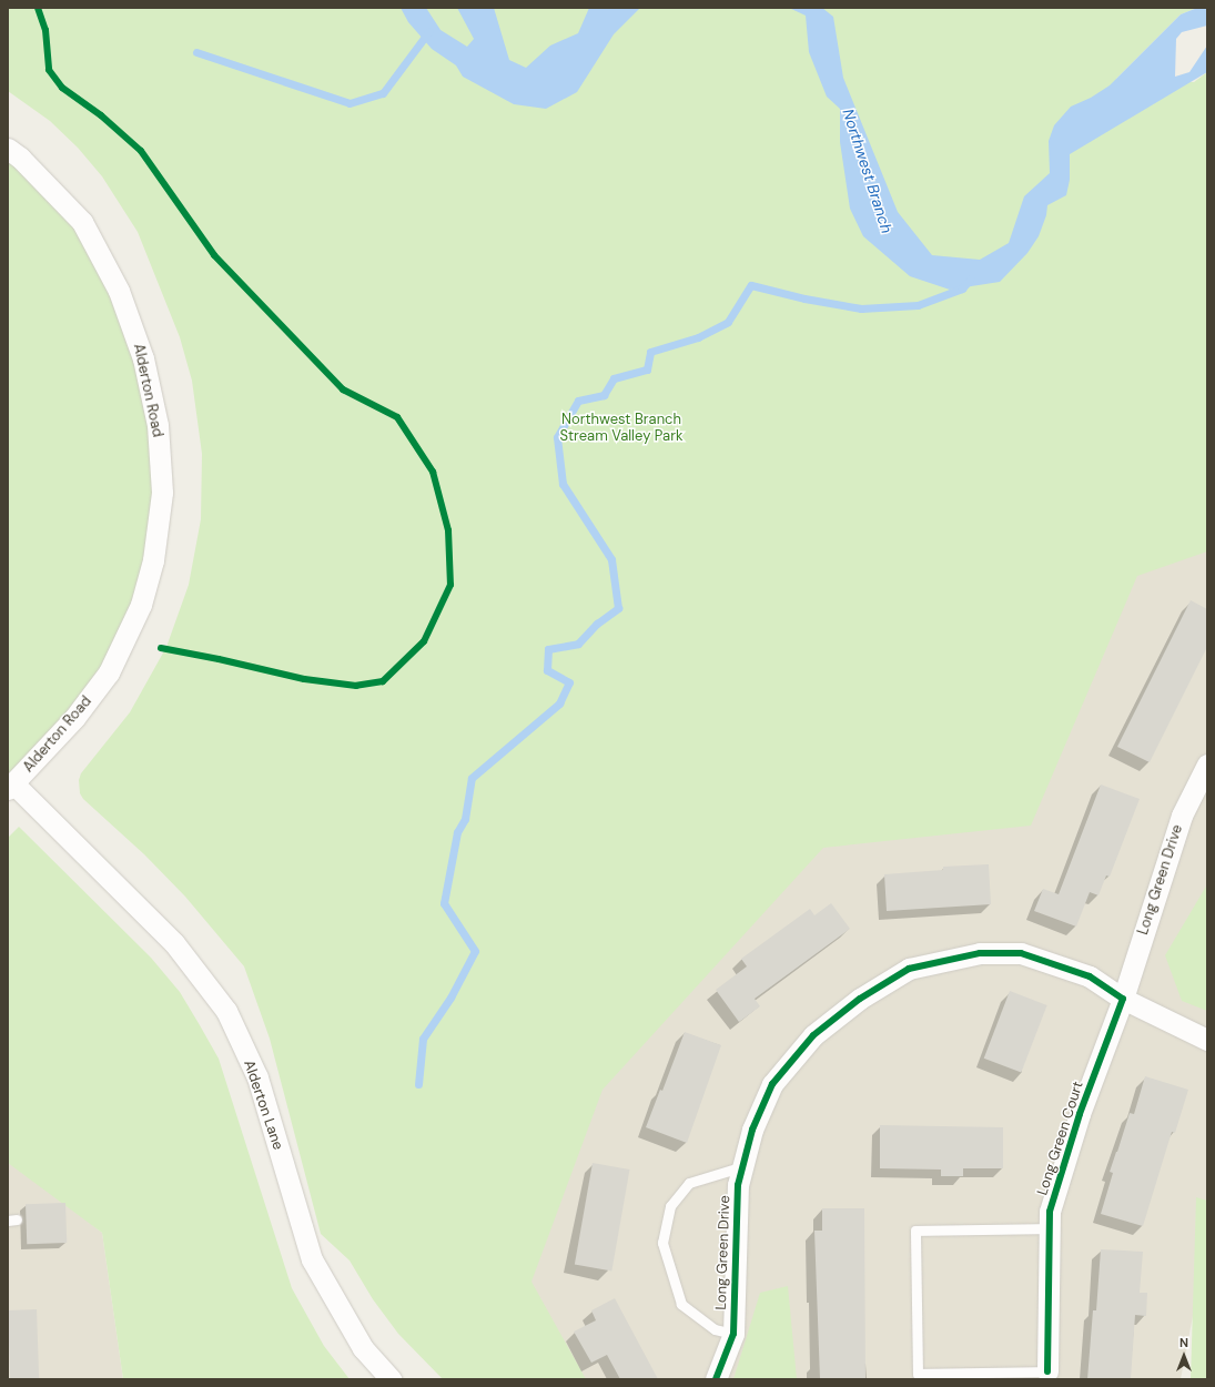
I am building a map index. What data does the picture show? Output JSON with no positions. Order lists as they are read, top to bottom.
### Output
{
  "streets": {
    "street": [
      "Alderton Road",
      "Long Green Drive",
      "Alderton Lane",
      "Long Green Court"
    ]
  },
  "crossings": [
    ["Alderton Road", "Alderton Lane"],
    ["Long Green Drive", "Long Green Court"]
  ],
  "water": ["Northwest Branch"],
  "parks": ["Northwest Branch Stream Valley Park"],
  "north": "top"
}
